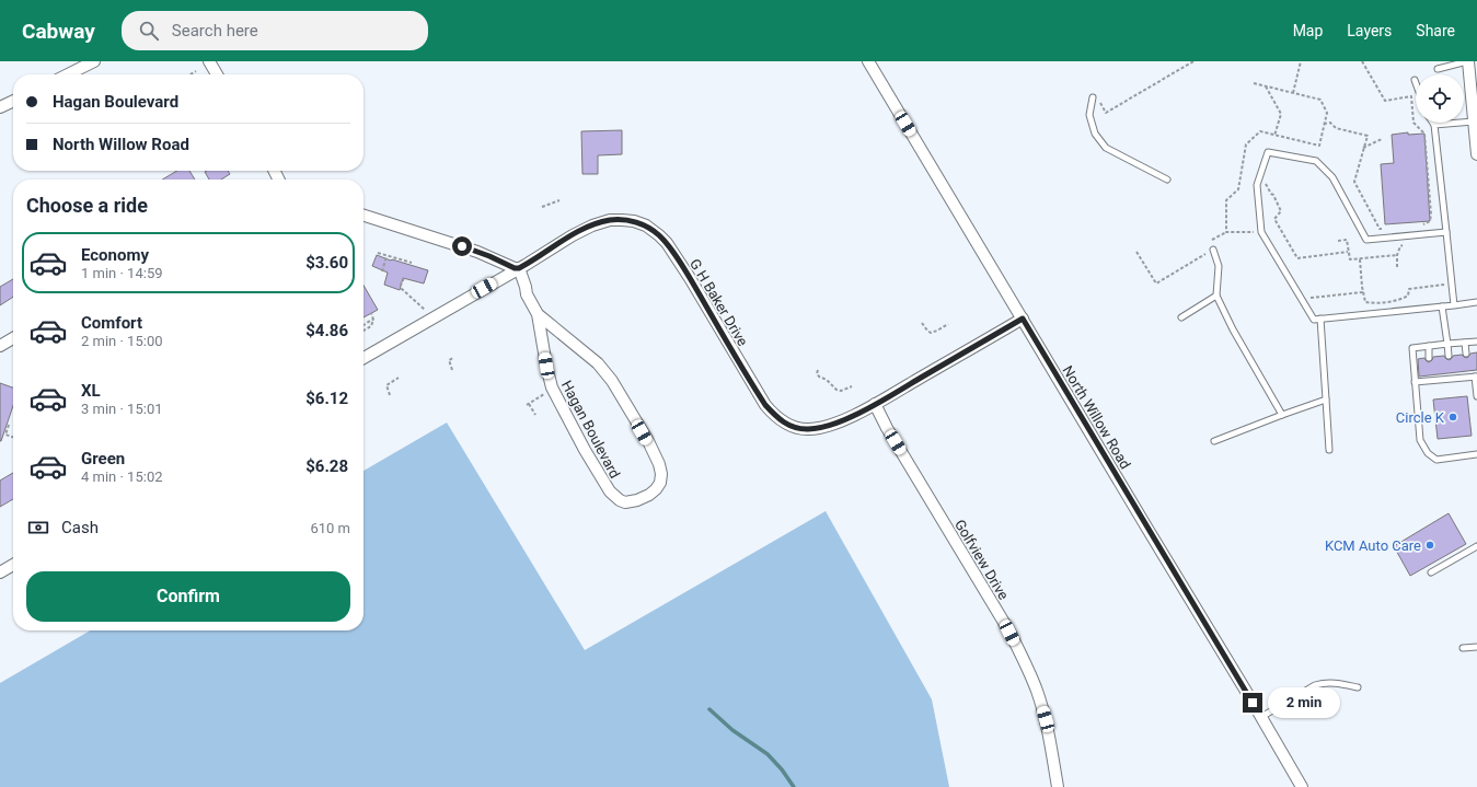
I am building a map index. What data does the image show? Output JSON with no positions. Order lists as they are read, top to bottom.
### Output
{
  "streets": {
    "street": [
      "G H Baker Drive",
      "North Willow Road",
      "Hagan Boulevard",
      "Golfview Drive"
    ]
  },
  "crossings": [
    ["G H Baker Drive", "North Willow Road"],
    ["G H Baker Drive", "Hagan Boulevard"],
    ["G H Baker Drive", "Golfview Drive"]
  ],
  "places": ["Circle K", "KCM Auto Care"],
  "page": {
    "header": "Cabway",
    "search": "Search here",
    "nav": ["Map", "Layers", "Share"],
    "banner": ["Hagan Boulevard", "North Willow Road"],
    "heading": "Choose a ride",
    "list": [
      {
        "name": "Economy",
        "note": "1 min · 14:59",
        "value": "$3.60"
      },
      {
        "name": "Comfort",
        "note": "2 min · 15:00",
        "value": "$4.86"
      },
      {
        "name": "XL",
        "note": "3 min · 15:01",
        "value": "$6.12"
      },
      {
        "name": "Green",
        "note": "4 min · 15:02",
        "value": "$6.28"
      }
    ],
    "pay": ["Cash", "610 m"],
    "buttons": "Confirm",
    "bubble": "2 min"
  }
}
